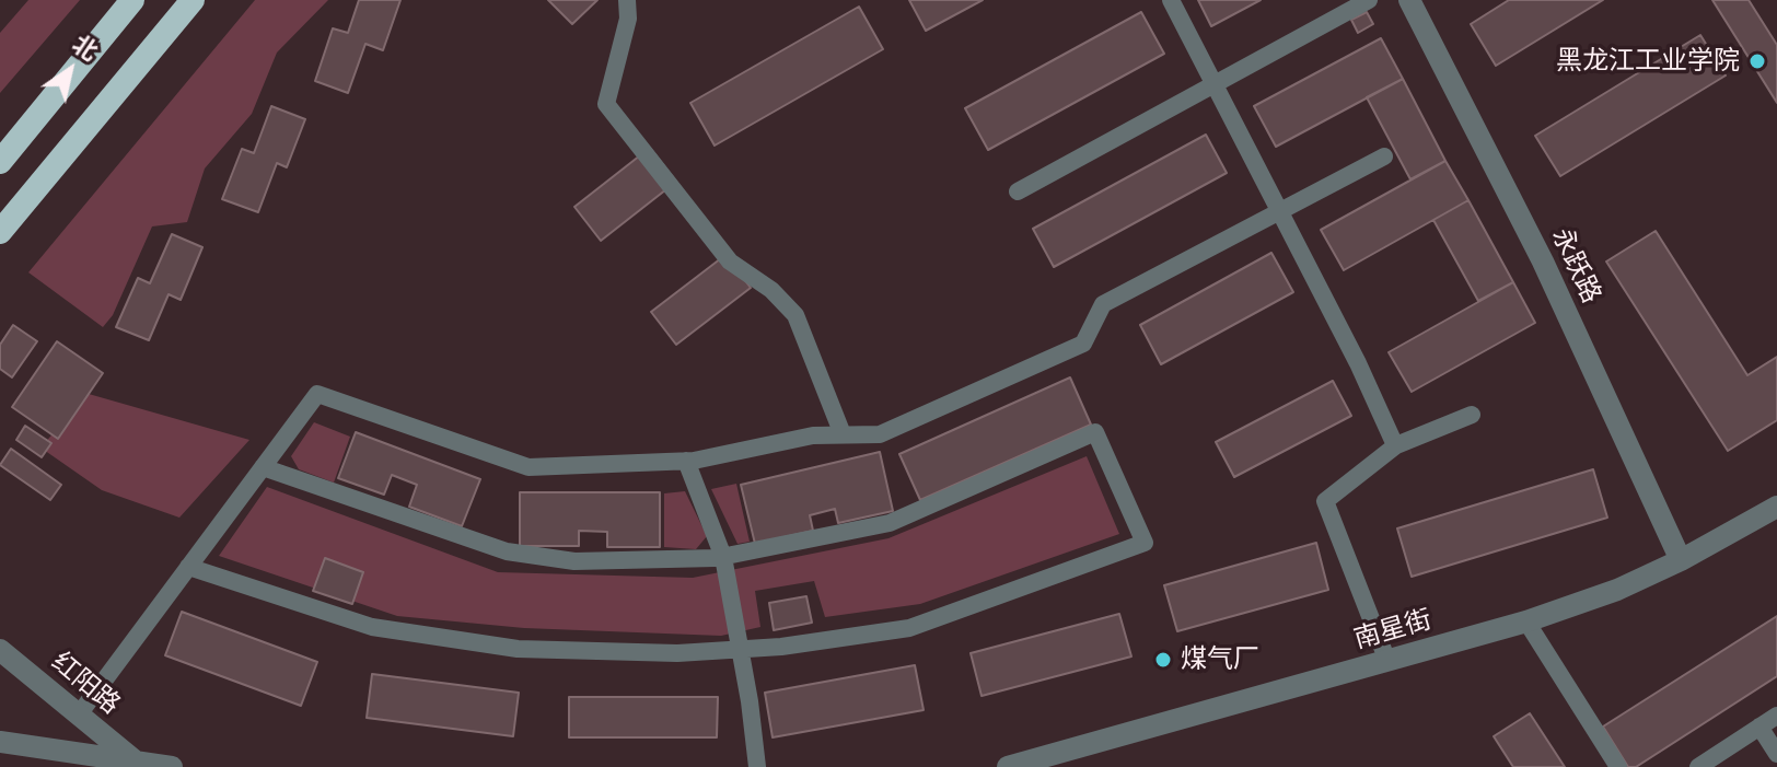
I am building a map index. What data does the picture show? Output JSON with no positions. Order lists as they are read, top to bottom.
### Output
{
  "streets": {
    "street": ["永跃路", "南星街", "红阳路"]
  },
  "crossings": [
    ["永跃路", "南星街"]
  ],
  "places": ["黑龙江工业学院", "煤气厂"],
  "north": "top right"
}
